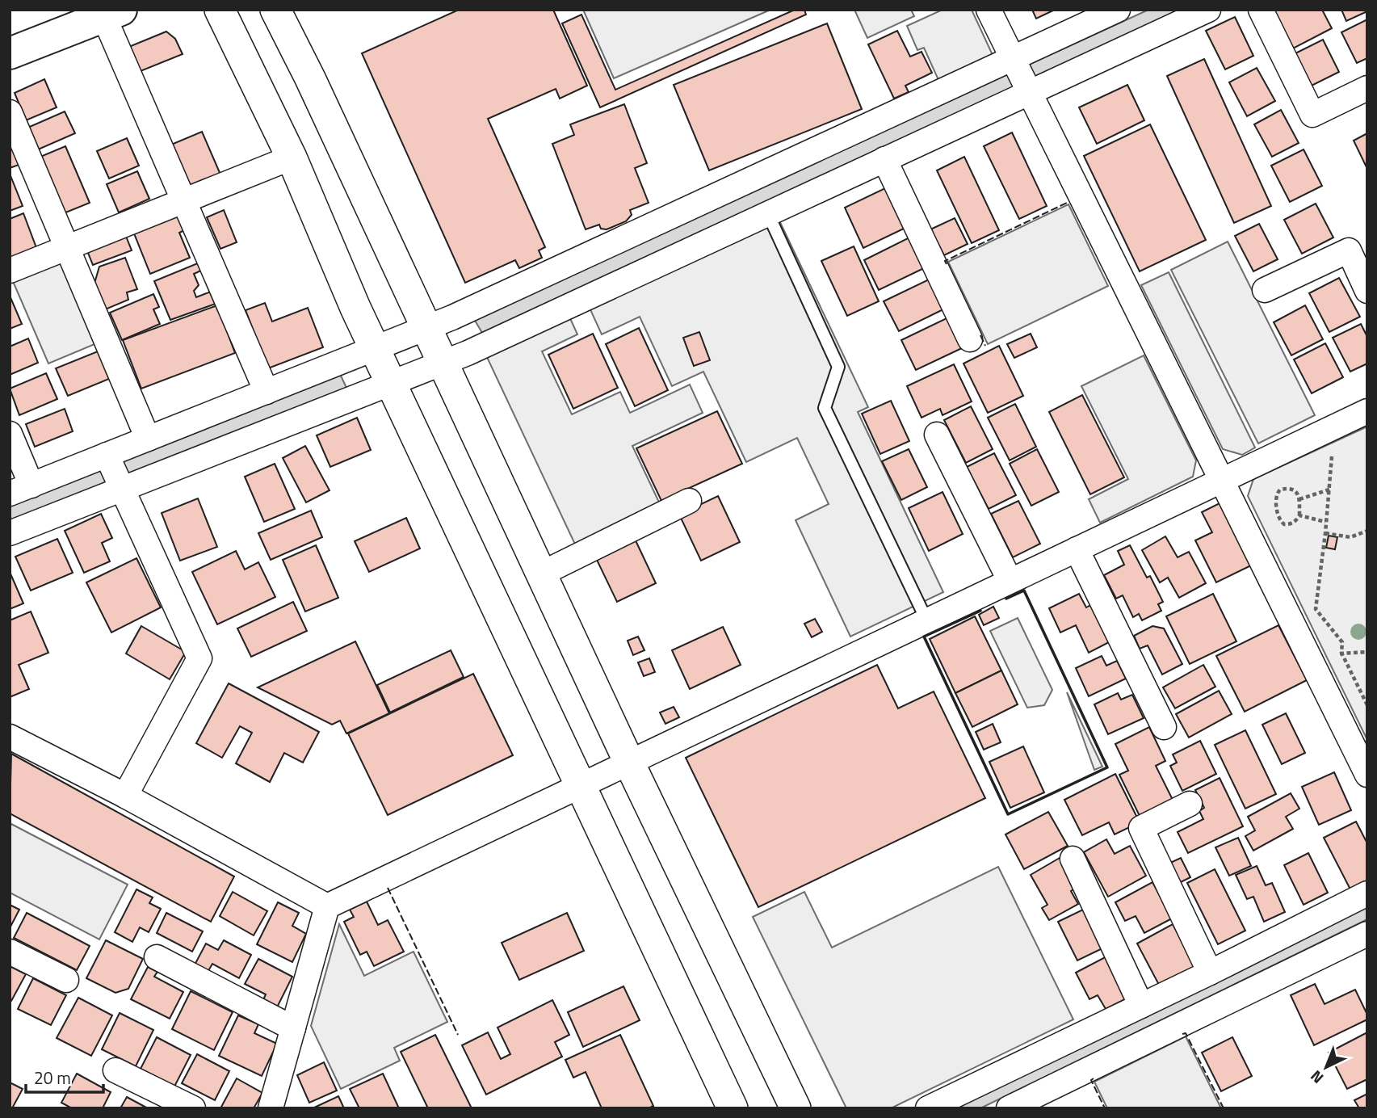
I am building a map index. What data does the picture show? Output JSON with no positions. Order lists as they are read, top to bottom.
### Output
{
  "scale_bar": "20 m",
  "north": "bottom left"
}
